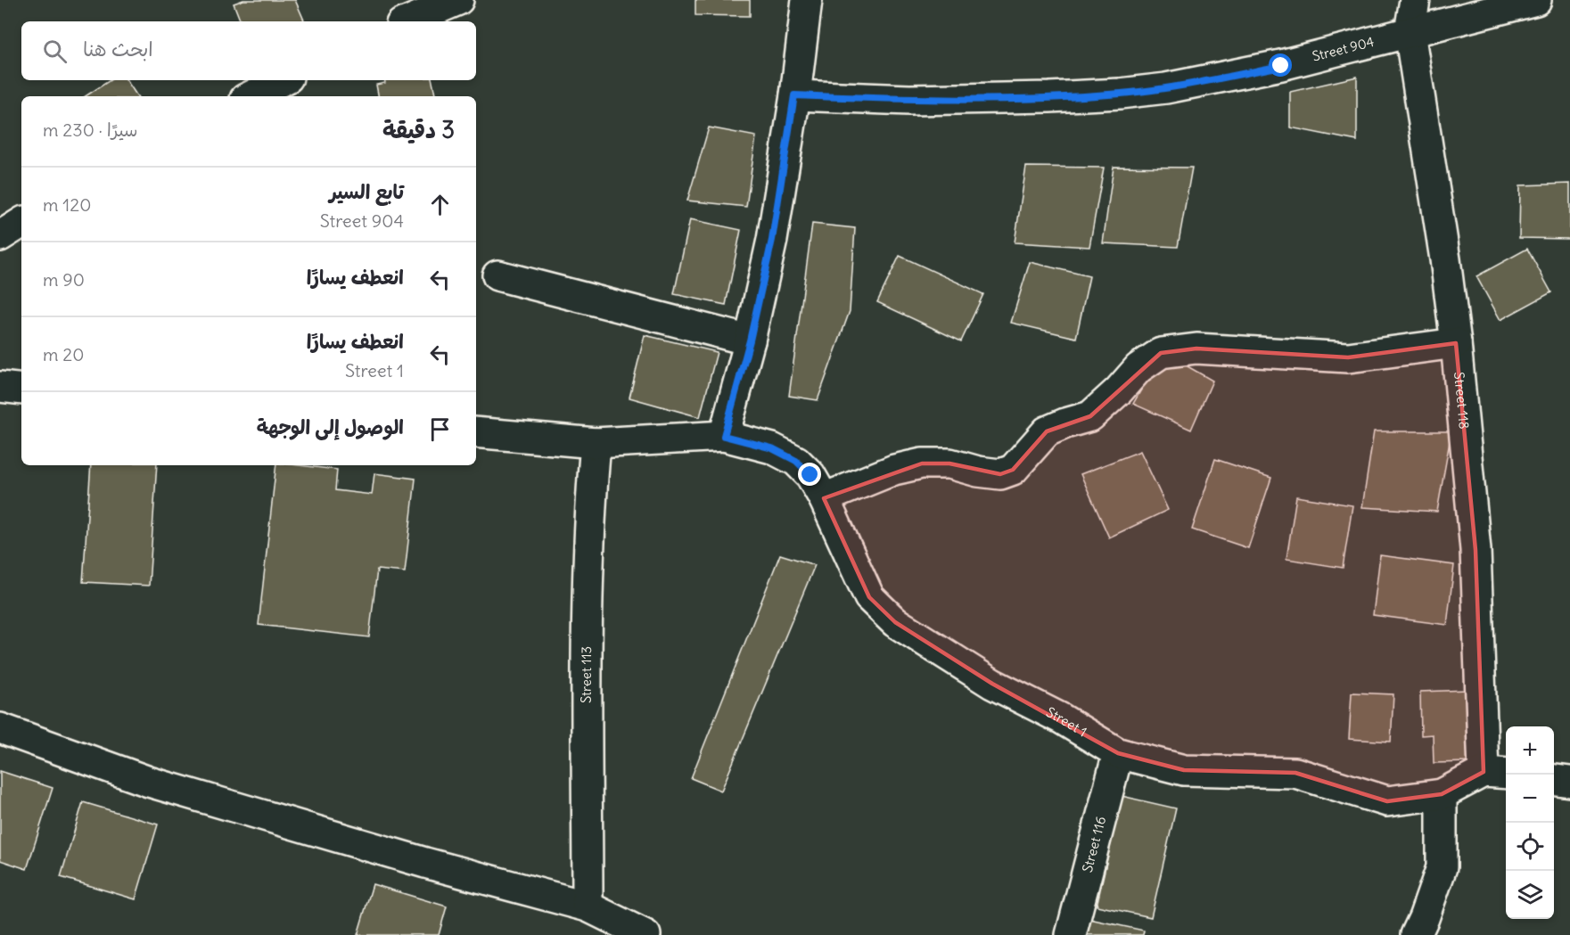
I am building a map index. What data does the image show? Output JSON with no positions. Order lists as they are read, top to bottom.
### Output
{
  "streets": {
    "street": [
      "Street 904",
      "Street 118",
      "Street 113",
      "Street 1",
      "Street 116"
    ]
  },
  "crossings": [
    ["Street 904", "Street 118"],
    ["Street 118", "Street 1"],
    ["Street 113", "Street 1"],
    ["Street 1", "Street 116"]
  ],
  "page": {
    "search": "ابحث هنا",
    "heading": ["3 دقيقة", "سيرًا · 230 m"],
    "list": [
      ["تابع السير", "Street 904", "120 m"],
      ["انعطف يسارًا", "90 m"],
      ["انعطف يسارًا", "Street 1", "20 m"],
      "الوصول إلى الوجهة"
    ],
    "map_buttons": ["+", "−"]
  }
}
